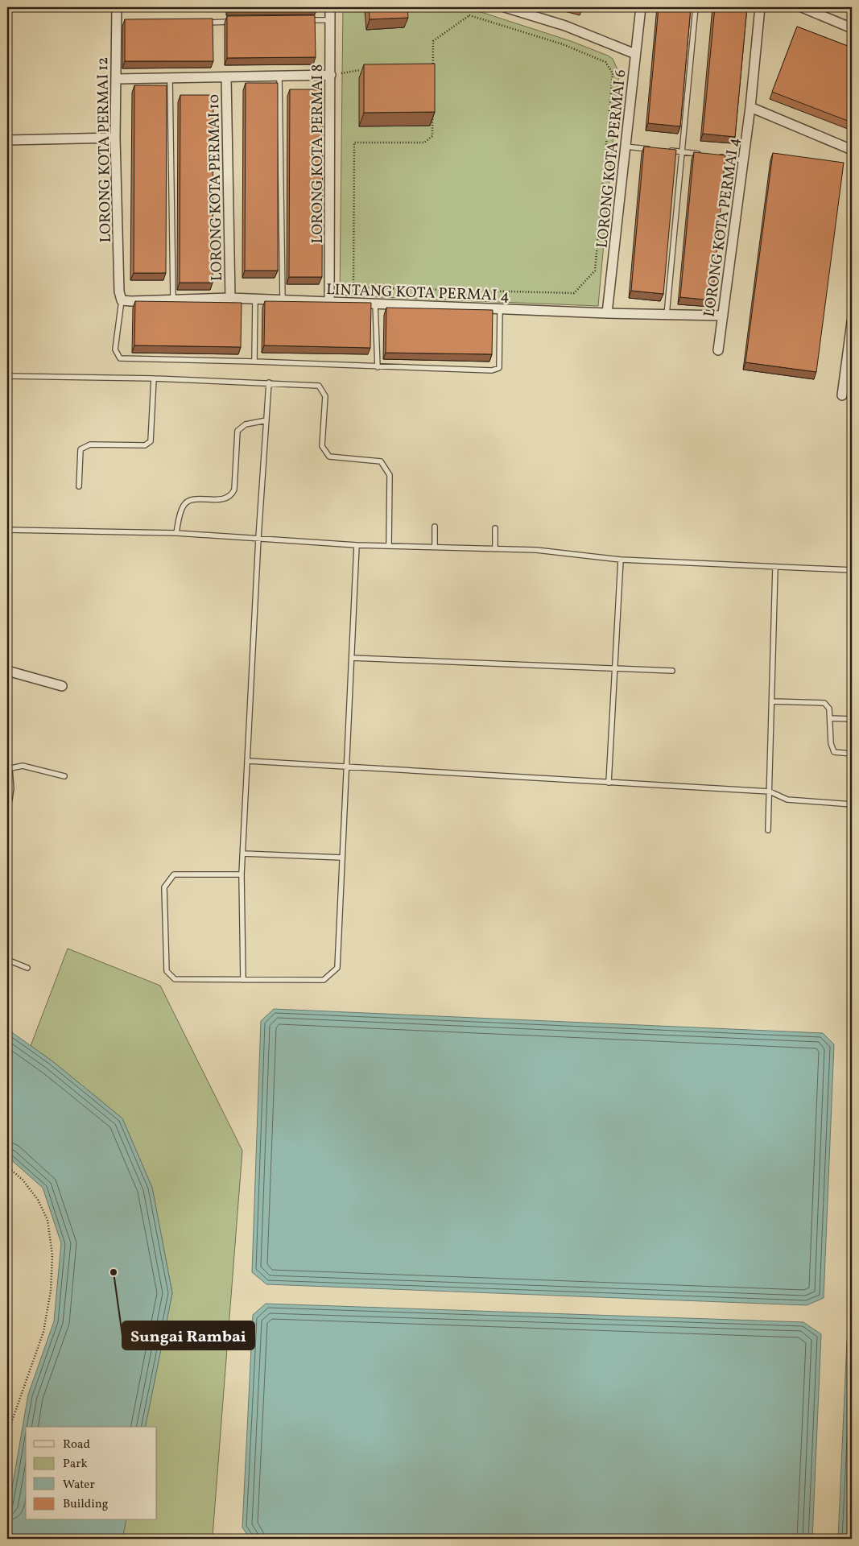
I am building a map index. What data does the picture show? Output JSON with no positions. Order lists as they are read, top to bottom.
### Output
{
  "streets": {
    "street": [
      "LORONG KOTA PERMAI 12",
      "LORONG KOTA PERMAI 8",
      "LORONG KOTA PERMAI 6",
      "LORONG KOTA PERMAI 10",
      "LORONG KOTA PERMAI 4",
      "LINTANG KOTA PERMAI 4"
    ]
  },
  "crossings": [
    ["LORONG KOTA PERMAI 12", "LINTANG KOTA PERMAI 4"],
    ["LORONG KOTA PERMAI 8", "LINTANG KOTA PERMAI 4"],
    ["LORONG KOTA PERMAI 6", "LINTANG KOTA PERMAI 4"],
    ["LORONG KOTA PERMAI 10", "LINTANG KOTA PERMAI 4"],
    ["LORONG KOTA PERMAI 4", "LINTANG KOTA PERMAI 4"]
  ],
  "places": ["Sungai Rambai"],
  "legend": [
    "Road",
    "Park",
    "Water",
    "Building"
  ]
}
